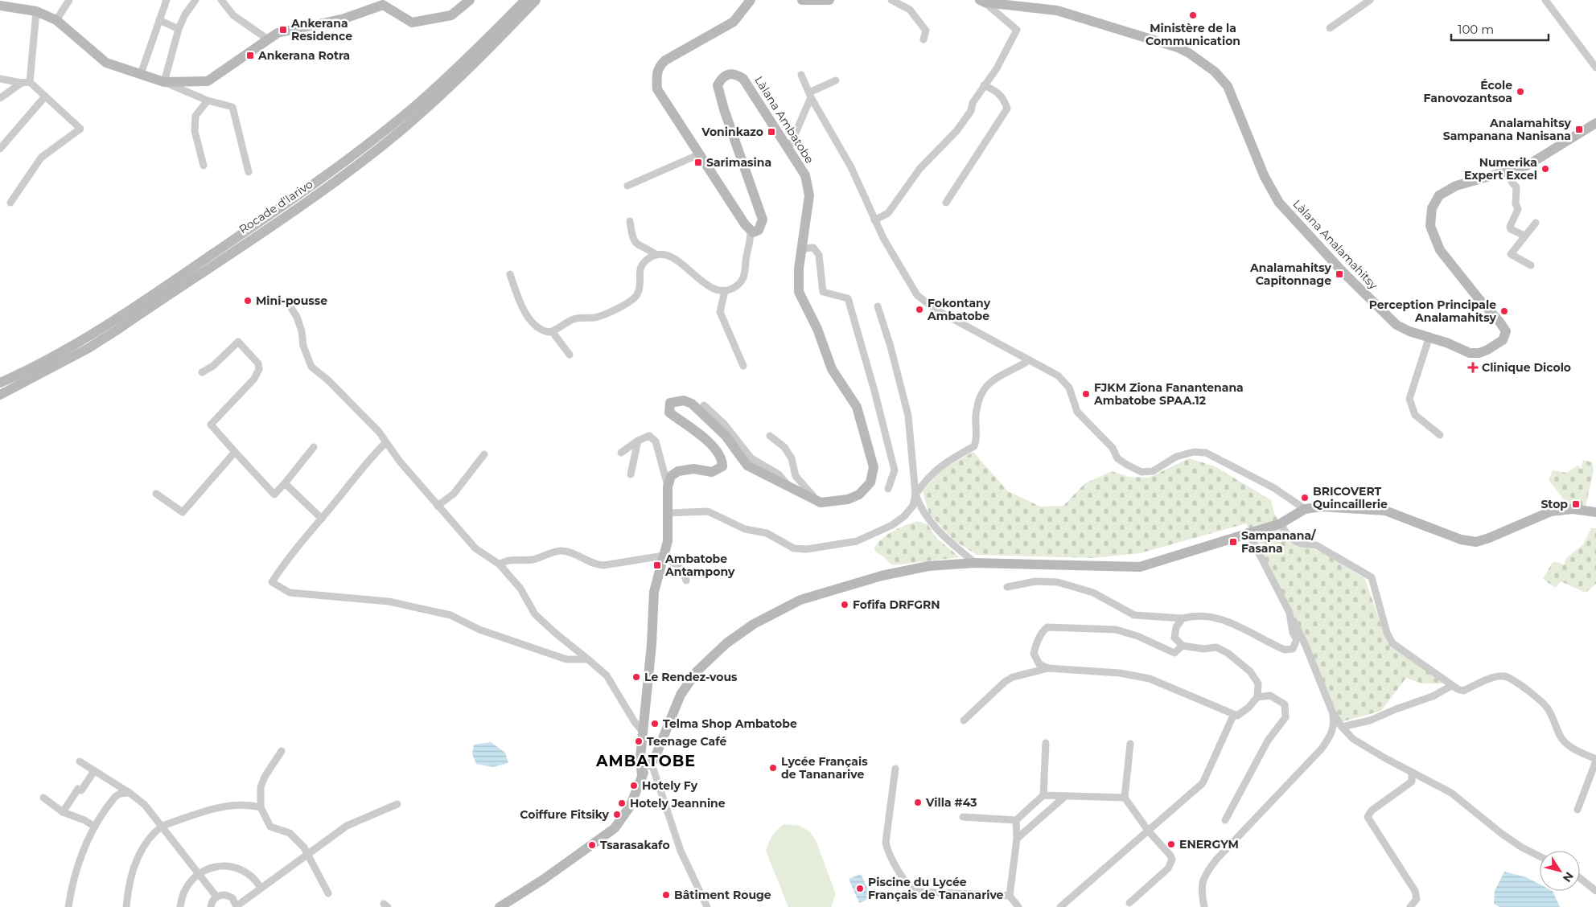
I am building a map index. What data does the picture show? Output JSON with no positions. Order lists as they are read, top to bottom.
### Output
{
  "streets": {
    "street": ["Làlana Ambatobe", "Rocade d'Iarivo", "Làlana Analamahitsy"]
  },
  "districts": ["AMBATOBE"],
  "places": {
    "other": [
      "Ministère de la Communication",
      "École Fanovozantsoa",
      "Numerika Expert Excel",
      "Mini-pousse",
      "Fokontany Ambatobe",
      "Perception Principale Analamahitsy",
      "FJKM Ziona Fanantenana Ambatobe SPAA.12",
      "BRICOVERT Quincaillerie",
      "Fofifa DRFGRN",
      "Le Rendez-vous",
      "Telma Shop Ambatobe",
      "Teenage Café",
      "Lycée Français de Tananarive",
      "Hotely Fy",
      "Villa #43",
      "Hotely Jeannine",
      "Coiffure Fitsiky",
      "ENERGYM",
      "Tsarasakafo",
      "Piscine du Lycée Français de Tananarive",
      "Bâtiment Rouge"
    ],
    "transit": [
      "Ankerana Residence",
      "Ankerana Rotra",
      "Analamahitsy Sampanana Nanisana",
      "Voninkazo",
      "Sarimasina",
      "Analamahitsy Capitonnage",
      "Stop",
      "Sampanana/ Fasana",
      "Ambatobe Antampony"
    ],
    "health": ["Clinique Dicolo"]
  },
  "scale_bar": "100 m",
  "north": "bottom right"
}
